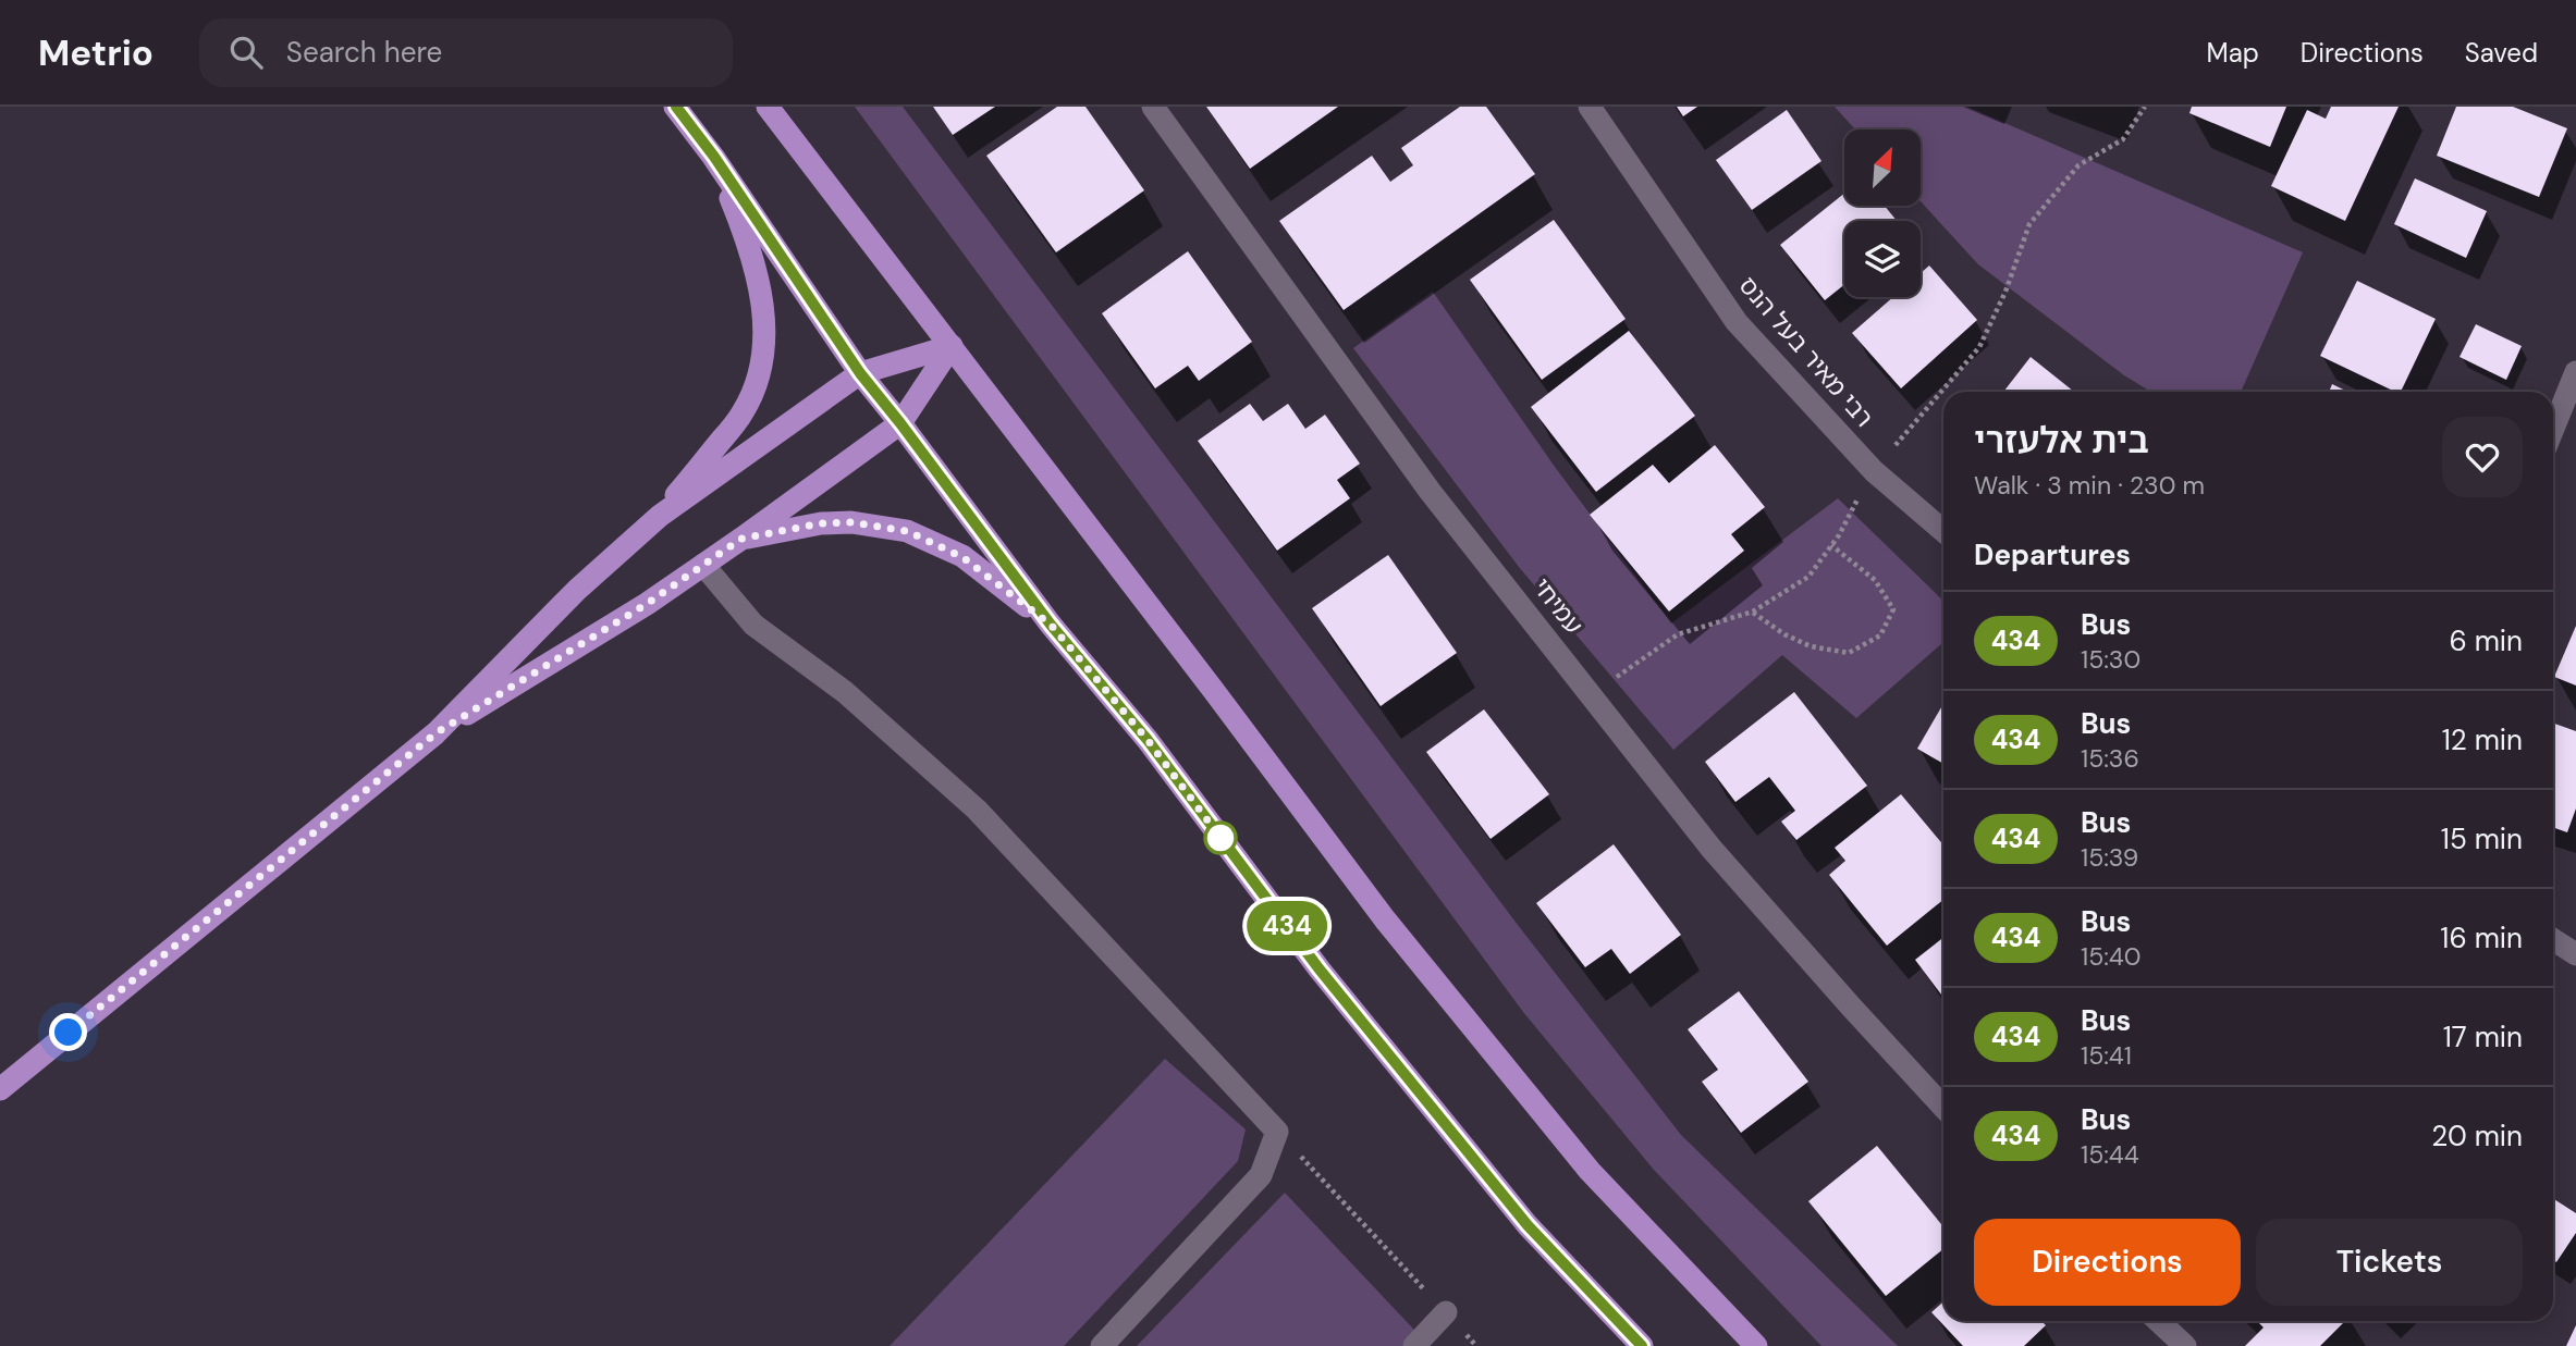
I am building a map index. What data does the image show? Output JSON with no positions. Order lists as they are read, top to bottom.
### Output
{
  "streets": {
    "street": ["רבי מאיר בעל הנס", "עמיחי"]
  },
  "lines": ["bus line 434"],
  "north": "top right",
  "page": {
    "header": "Metrio",
    "search": "Search here",
    "nav": ["Map", "Directions", "Saved"],
    "on_map": "434",
    "heading": [
      ["בית אלעזרי", "Walk · 3 min · 230 m"],
      "Departures"
    ],
    "list": [
      {
        "mark": "434",
        "name": "Bus",
        "note": "15:30",
        "value": "6 min"
      },
      {
        "mark": "434",
        "name": "Bus",
        "note": "15:36",
        "value": "12 min"
      },
      {
        "mark": "434",
        "name": "Bus",
        "note": "15:39",
        "value": "15 min"
      },
      {
        "mark": "434",
        "name": "Bus",
        "note": "15:40",
        "value": "16 min"
      },
      {
        "mark": "434",
        "name": "Bus",
        "note": "15:41",
        "value": "17 min"
      },
      {
        "mark": "434",
        "name": "Bus",
        "note": "15:44",
        "value": "20 min"
      }
    ],
    "buttons": ["Directions", "Tickets"]
  }
}
